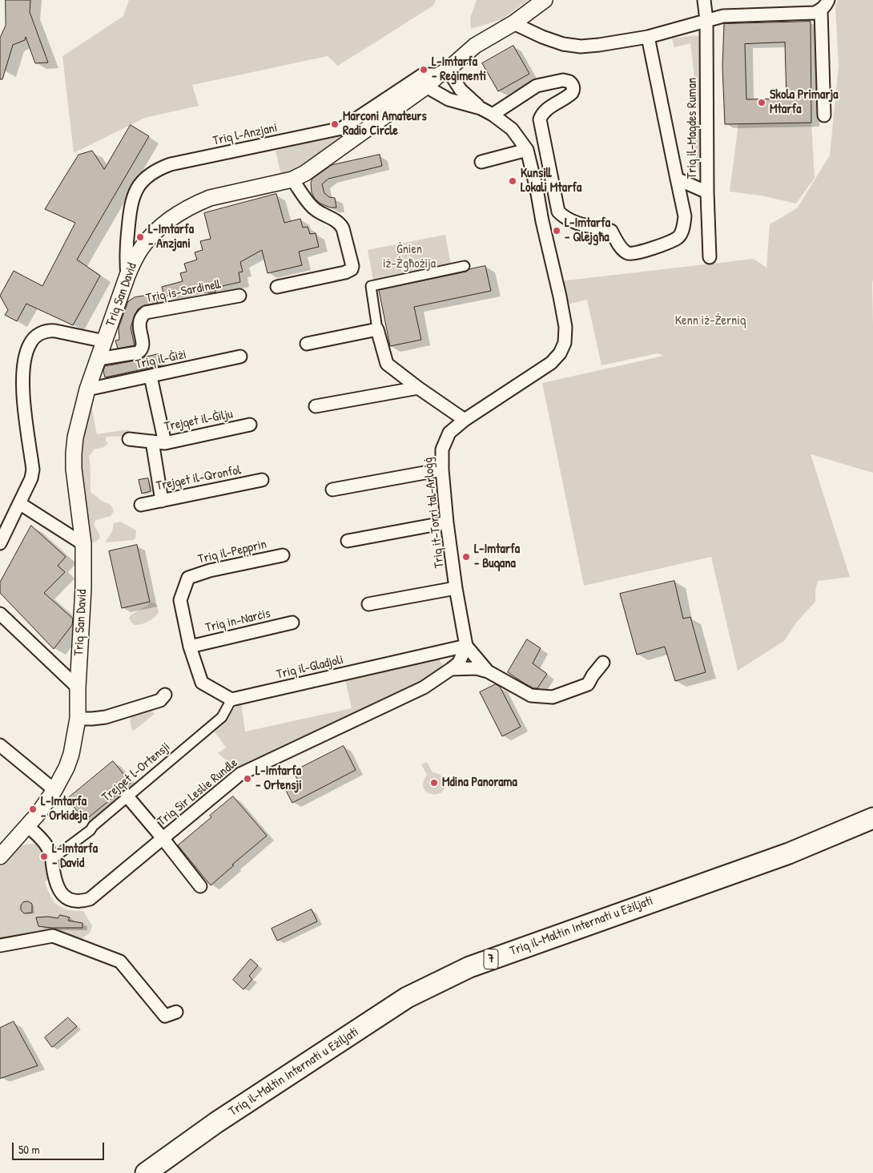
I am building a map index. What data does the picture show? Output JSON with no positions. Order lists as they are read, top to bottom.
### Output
{
  "streets": {
    "highway": ["Triq il-Maltin Internati u Eżiljati", "7"],
    "street": [
      "Triq il-Maqdes Ruman",
      "Triq l-Anzjani",
      "Triq is-Sardinell",
      "Triq San David",
      "Triq il-Ġiżi",
      "Trejqet il-Ġilju",
      "Trejqet il-Qronfol",
      "Triq it-Torri tal-Arloġġ",
      "Triq il-Pepprin",
      "Triq in-Narċis",
      "Triq il-Gladjoli",
      "Trejqet l-Ortensji",
      "Triq Sir Leslie Rundle"
    ]
  },
  "crossings": [
    ["Triq l-Anzjani", "Triq San David"],
    ["Triq is-Sardinell", "Triq San David"],
    ["Triq San David", "Triq il-Ġiżi"],
    ["Triq San David", "Triq Sir Leslie Rundle"],
    ["Triq it-Torri tal-Arloġġ", "Triq il-Gladjoli"],
    ["Triq it-Torri tal-Arloġġ", "Triq Sir Leslie Rundle"],
    ["Triq il-Pepprin", "Triq in-Narċis"],
    ["Triq il-Gladjoli", "Trejqet l-Ortensji"],
    ["Triq il-Gladjoli", "Triq Sir Leslie Rundle"],
    ["Trejqet l-Ortensji", "Triq Sir Leslie Rundle"]
  ],
  "parks": ["Ġnien iż-Żgħożija", "Kenn iż-Żerniq"],
  "places": [
    "L-Imtarfa - Reġimenti",
    "Skola Primarja Mtarfa",
    "Marconi Amateurs Radio Circle",
    "Kunsill Lokali Mtarfa",
    "L-Imtarfa - Qlejgħa",
    "L-Imtarfa - Anzjani",
    "L-Imtarfa - Buqana",
    "L-Imtarfa - Ortensji",
    "Mdina Panorama",
    "L-Imtarfa - Orkideja",
    "L-Imtarfa - David"
  ],
  "scale_bar": "50 m"
}
